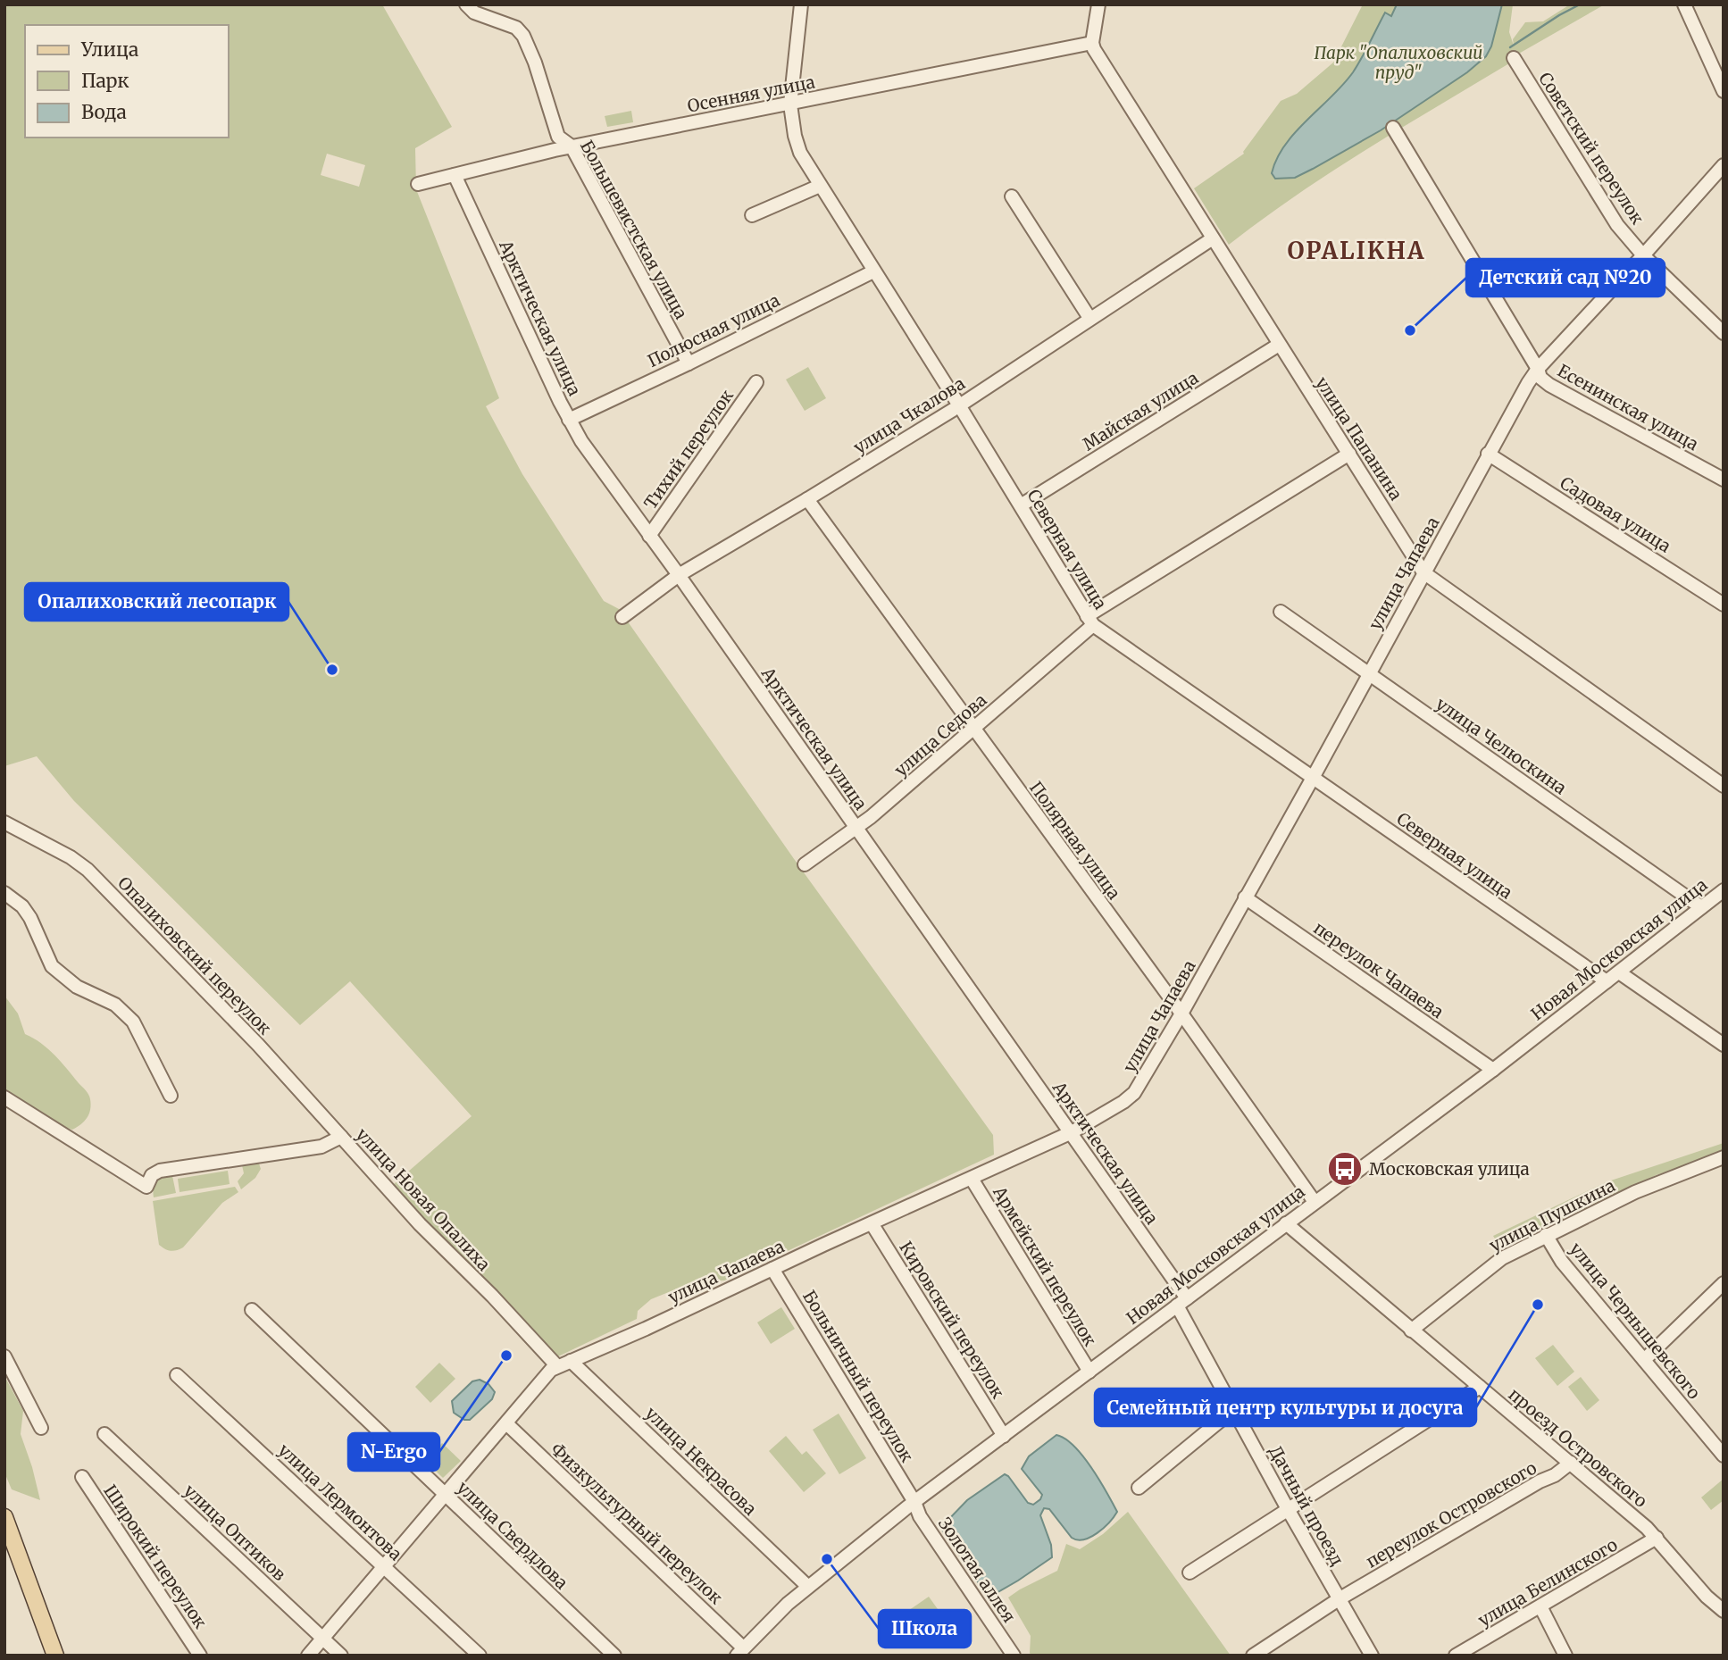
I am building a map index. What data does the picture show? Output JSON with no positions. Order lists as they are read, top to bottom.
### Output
{
  "streets": {
    "street": [
      "Осенняя улица",
      "Советский переулок",
      "Большевистская улица",
      "Арктическая улица",
      "Полюсная улица",
      "Есенинская улица",
      "Майская улица",
      "улица Чкалова",
      "улица Папанина",
      "Тихий переулок",
      "Садовая улица",
      "Северная улица",
      "улица Чапаева",
      "улица Седова",
      "улица Челюскина",
      "Полярная улица",
      "Новая Московская улица",
      "Опалиховский переулок",
      "переулок Чапаева",
      "улица Новая Опалиха",
      "улица Пушкина",
      "Армейский переулок",
      "Кировский переулок",
      "улица Чернышевского",
      "Больничный переулок",
      "проезд Островского",
      "улица Некрасова",
      "улица Лермонтова",
      "Дачный проезд",
      "переулок Островского",
      "Физкультурный переулок",
      "улица Оптиков",
      "улица Свердлова",
      "Широкий переулок",
      "Золотая аллея",
      "улица Белинского"
    ]
  },
  "crossings": [
    ["Осенняя улица", "Большевистская улица"],
    ["Осенняя улица", "Арктическая улица"],
    ["Осенняя улица", "улица Папанина"],
    ["Осенняя улица", "Северная улица"],
    ["Советский переулок", "улица Чапаева"],
    ["Большевистская улица", "Полюсная улица"],
    ["Арктическая улица", "Полюсная улица"],
    ["Арктическая улица", "улица Чкалова"],
    ["Арктическая улица", "Тихий переулок"],
    ["Арктическая улица", "улица Чапаева"],
    ["Арктическая улица", "улица Седова"],
    ["Арктическая улица", "Новая Московская улица"],
    ["Арктическая улица", "Дачный проезд"],
    ["Полюсная улица", "Северная улица"],
    ["Есенинская улица", "улица Чапаева"],
    ["Майская улица", "улица Папанина"],
    ["Майская улица", "Северная улица"],
    ["улица Чкалова", "улица Папанина"],
    ["улица Чкалова", "Северная улица"],
    ["улица Чкалова", "Полярная улица"],
    ["улица Папанина", "улица Чапаева"],
    ["улица Папанина", "улица Седова"],
    ["Садовая улица", "улица Чапаева"],
    ["Северная улица", "улица Чапаева"],
    ["Северная улица", "улица Седова"],
    ["Северная улица", "Новая Московская улица"],
    ["улица Чапаева", "улица Челюскина"],
    ["улица Чапаева", "Полярная улица"],
    ["улица Чапаева", "переулок Чапаева"],
    ["улица Чапаева", "улица Новая Опалиха"],
    ["улица Чапаева", "Армейский переулок"],
    ["улица Чапаева", "Кировский переулок"],
    ["улица Чапаева", "Больничный переулок"],
    ["улица Чапаева", "улица Некрасова"],
    ["улица Чапаева", "улица Лермонтова"],
    ["улица Чапаева", "Физкультурный переулок"],
    ["улица Чапаева", "улица Оптиков"],
    ["улица Чапаева", "улица Свердлова"],
    ["улица Седова", "Полярная улица"],
    ["улица Челюскина", "Новая Московская улица"],
    ["Полярная улица", "Новая Московская улица"],
    ["Новая Московская улица", "переулок Чапаева"],
    ["Новая Московская улица", "Армейский переулок"],
    ["Новая Московская улица", "Кировский переулок"],
    ["Новая Московская улица", "Больничный переулок"],
    ["Новая Московская улица", "проезд Островского"],
    ["Новая Московская улица", "улица Некрасова"],
    ["Новая Московская улица", "Дачный проезд"],
    ["Новая Московская улица", "Физкультурный переулок"],
    ["Новая Московская улица", "Золотая аллея"],
    ["Опалиховский переулок", "улица Новая Опалиха"],
    ["улица Пушкина", "улица Чернышевского"],
    ["улица Пушкина", "проезд Островского"],
    ["Больничный переулок", "Золотая аллея"],
    ["проезд Островского", "переулок Островского"],
    ["проезд Островского", "улица Белинского"],
    ["Дачный проезд", "переулок Островского"]
  ],
  "districts": ["OPALIKHA"],
  "parks": ["Парк \"Опалиховский пруд\""],
  "places": {
    "other": [
      "Детский сад №20",
      "Опалиховский лесопарк",
      "Семейный центр культуры и досуга",
      "N-Ergo",
      "Школа"
    ],
    "bus stop": ["Московская улица"]
  },
  "legend": ["Улица", "Парк", "Вода"]
}
